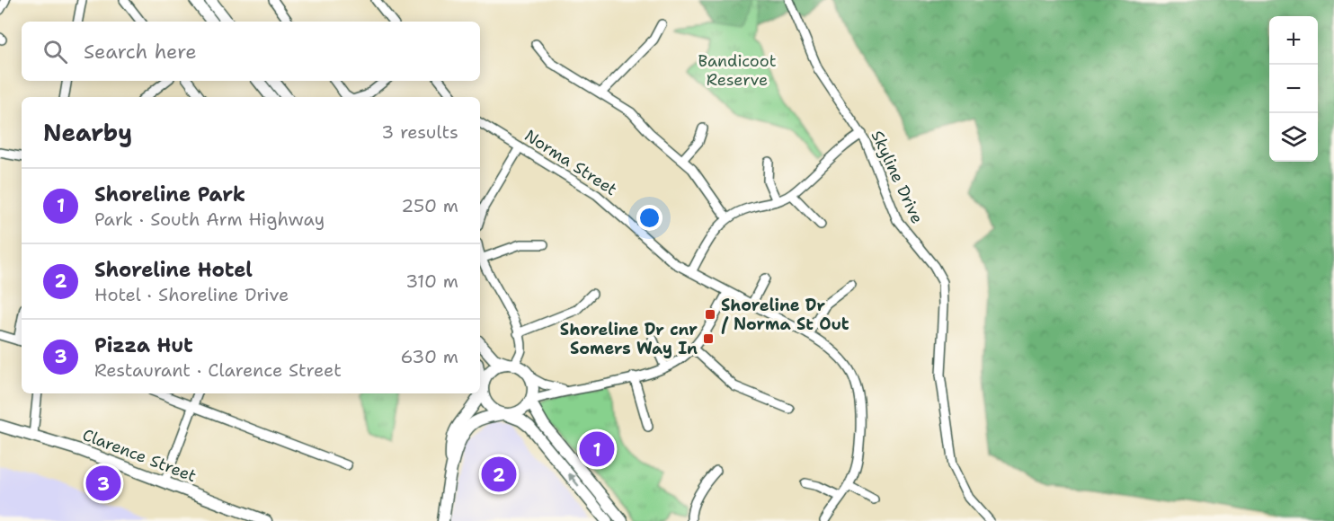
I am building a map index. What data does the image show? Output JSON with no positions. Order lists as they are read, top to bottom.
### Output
{
  "streets": {
    "main road": ["Clarence Street"],
    "street": ["Norma Street", "Skyline Drive"]
  },
  "parks": ["Bandicoot Reserve"],
  "places": {
    "transit": ["Shoreline Dr / Norma St Out", "Shoreline Dr cnr Somers Way In"]
  },
  "page": {
    "map_buttons": ["+", "−"],
    "search": "Search here",
    "heading": ["Nearby", "3 results"],
    "list": [
      {
        "mark": "1",
        "name": "Shoreline Park",
        "note": "Park · South Arm Highway",
        "value": "250 m"
      },
      {
        "mark": "2",
        "name": "Shoreline Hotel",
        "note": "Hotel · Shoreline Drive",
        "value": "310 m"
      },
      {
        "mark": "3",
        "name": "Pizza Hut",
        "note": "Restaurant · Clarence Street",
        "value": "630 m"
      }
    ],
    "pins": ["1", "2", "3"]
  }
}
